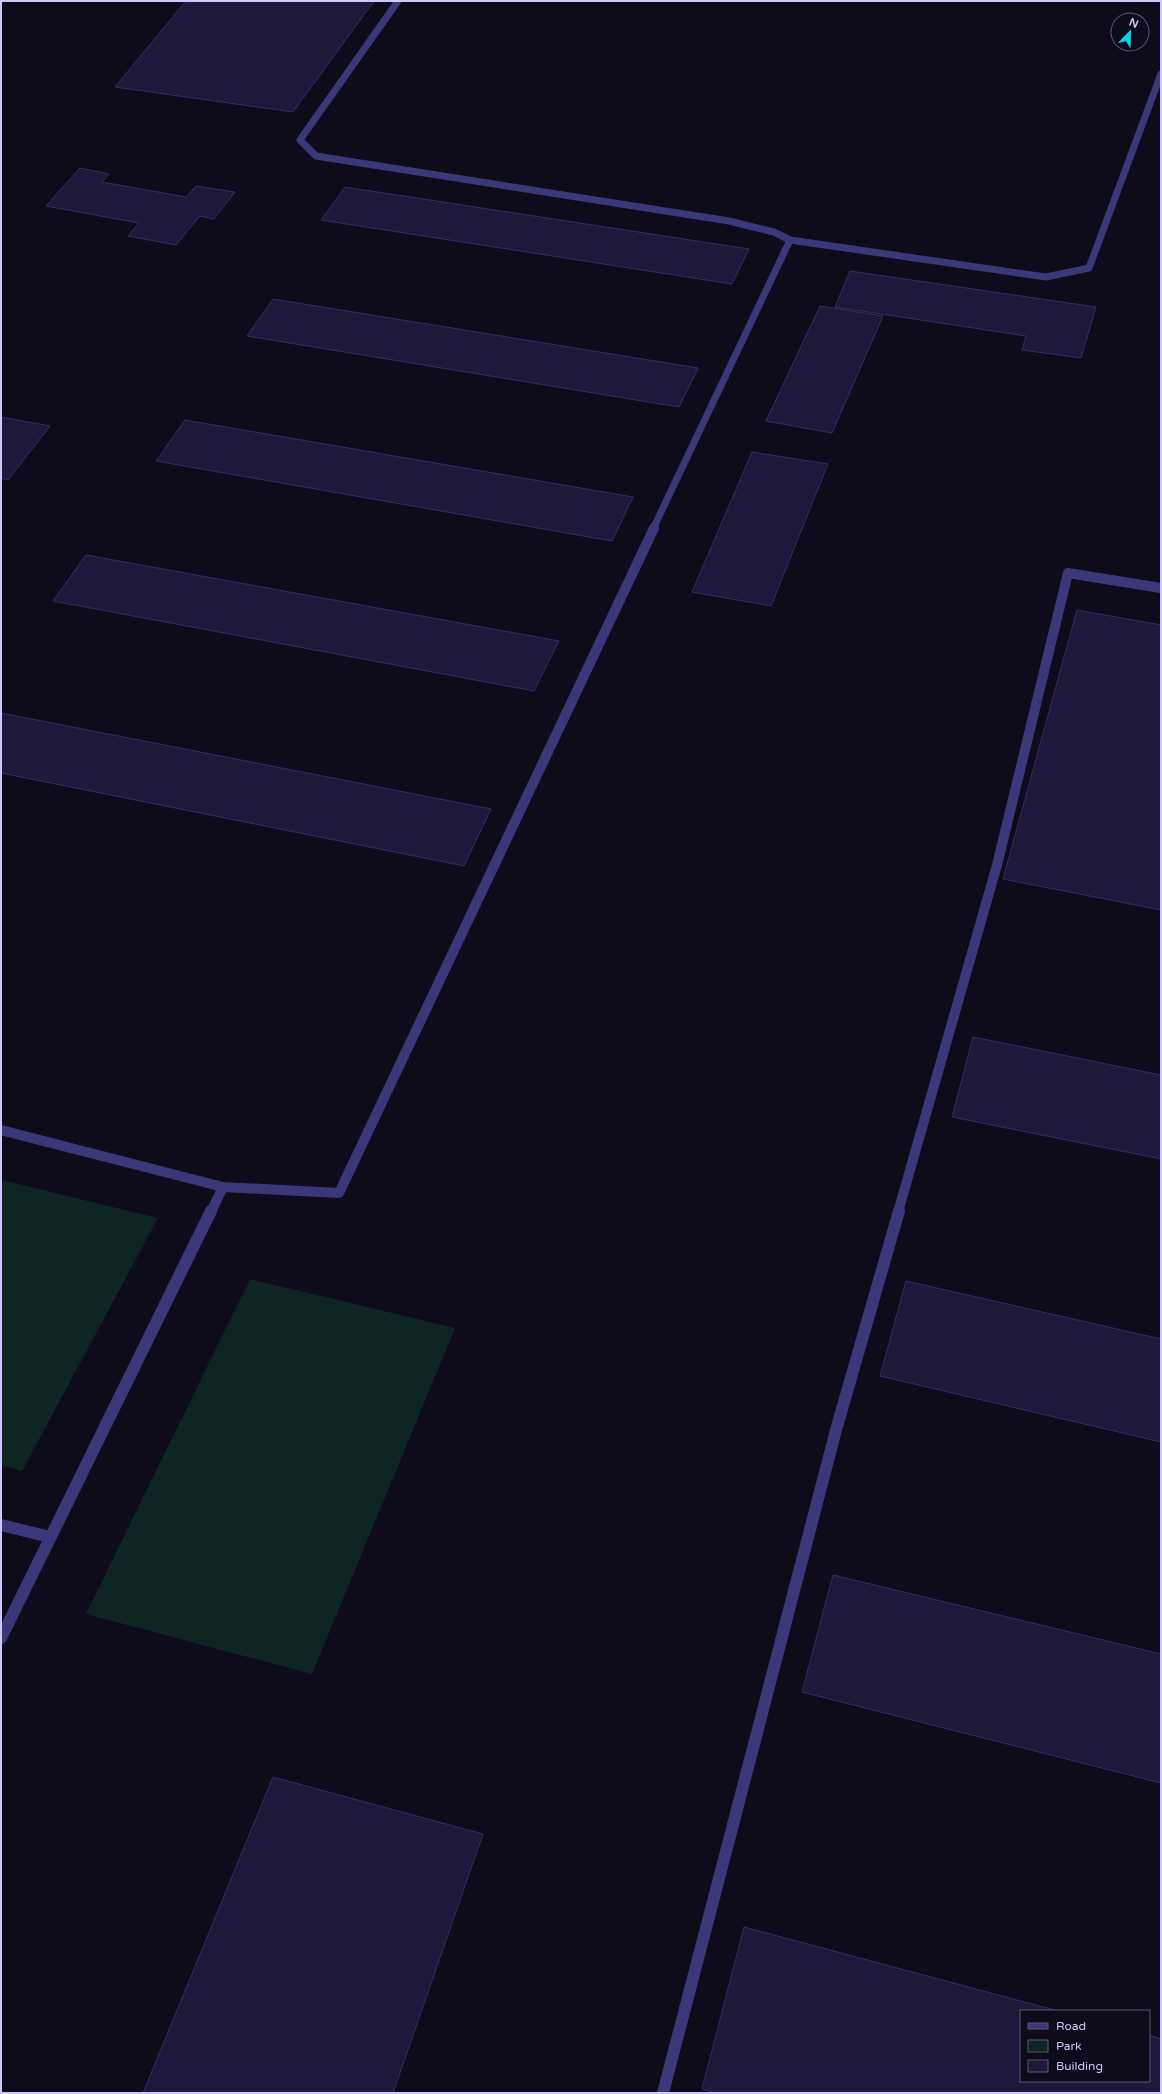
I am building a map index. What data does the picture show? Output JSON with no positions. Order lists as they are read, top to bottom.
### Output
{
  "legend": ["Road", "Park", "Building"],
  "north": "top right"
}
